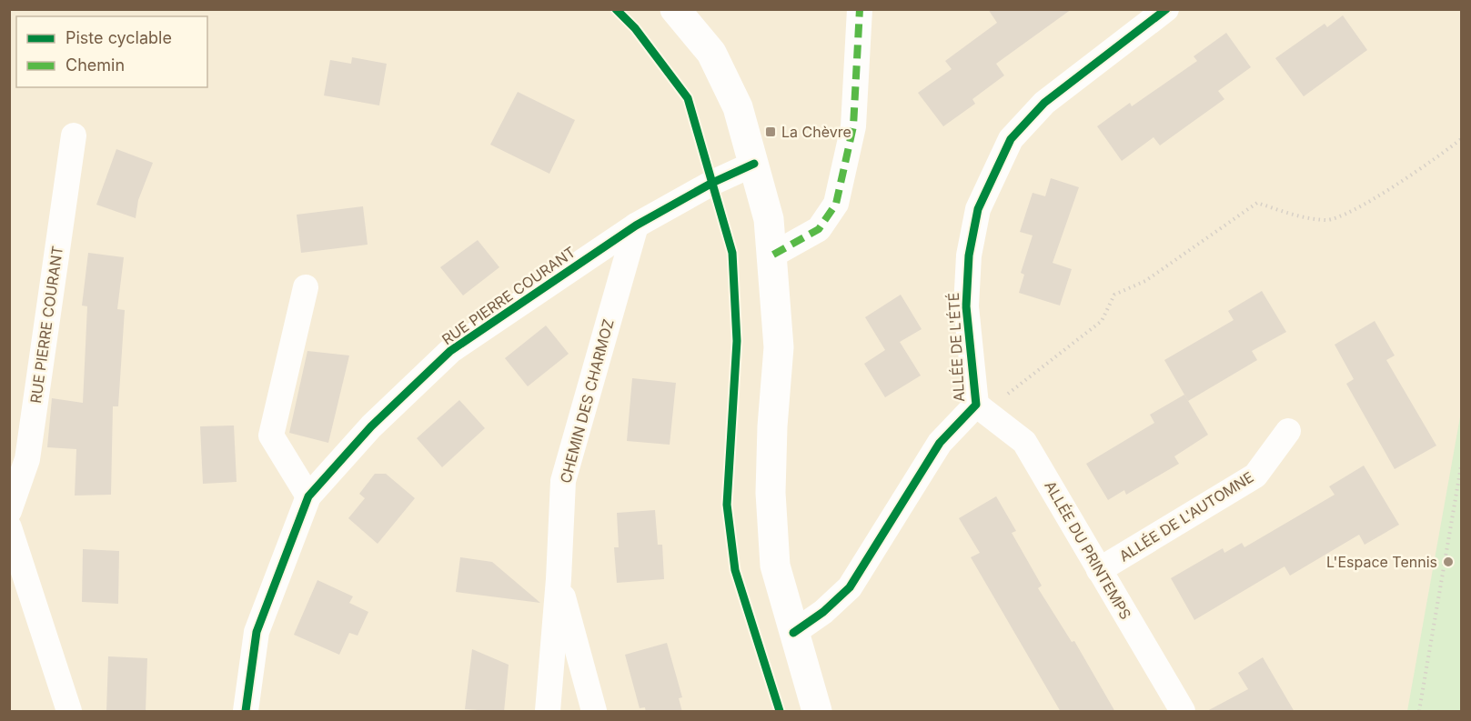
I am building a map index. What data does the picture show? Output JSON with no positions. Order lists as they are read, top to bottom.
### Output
{
  "streets": {
    "street": [
      "RUE PIERRE COURANT",
      "ALLÉE DE L'ÉTÉ",
      "CHEMIN DES CHARMOZ",
      "ALLÉE DE L'AUTOMNE",
      "ALLÉE DU PRINTEMPS"
    ]
  },
  "crossings": [
    ["RUE PIERRE COURANT", "CHEMIN DES CHARMOZ"],
    ["ALLÉE DE L'ÉTÉ", "ALLÉE DU PRINTEMPS"],
    ["ALLÉE DE L'AUTOMNE", "ALLÉE DU PRINTEMPS"]
  ],
  "places": {
    "transit": ["La Chèvre"],
    "other": ["L'Espace Tennis"]
  },
  "legend": ["Piste cyclable", "Chemin"]
}
